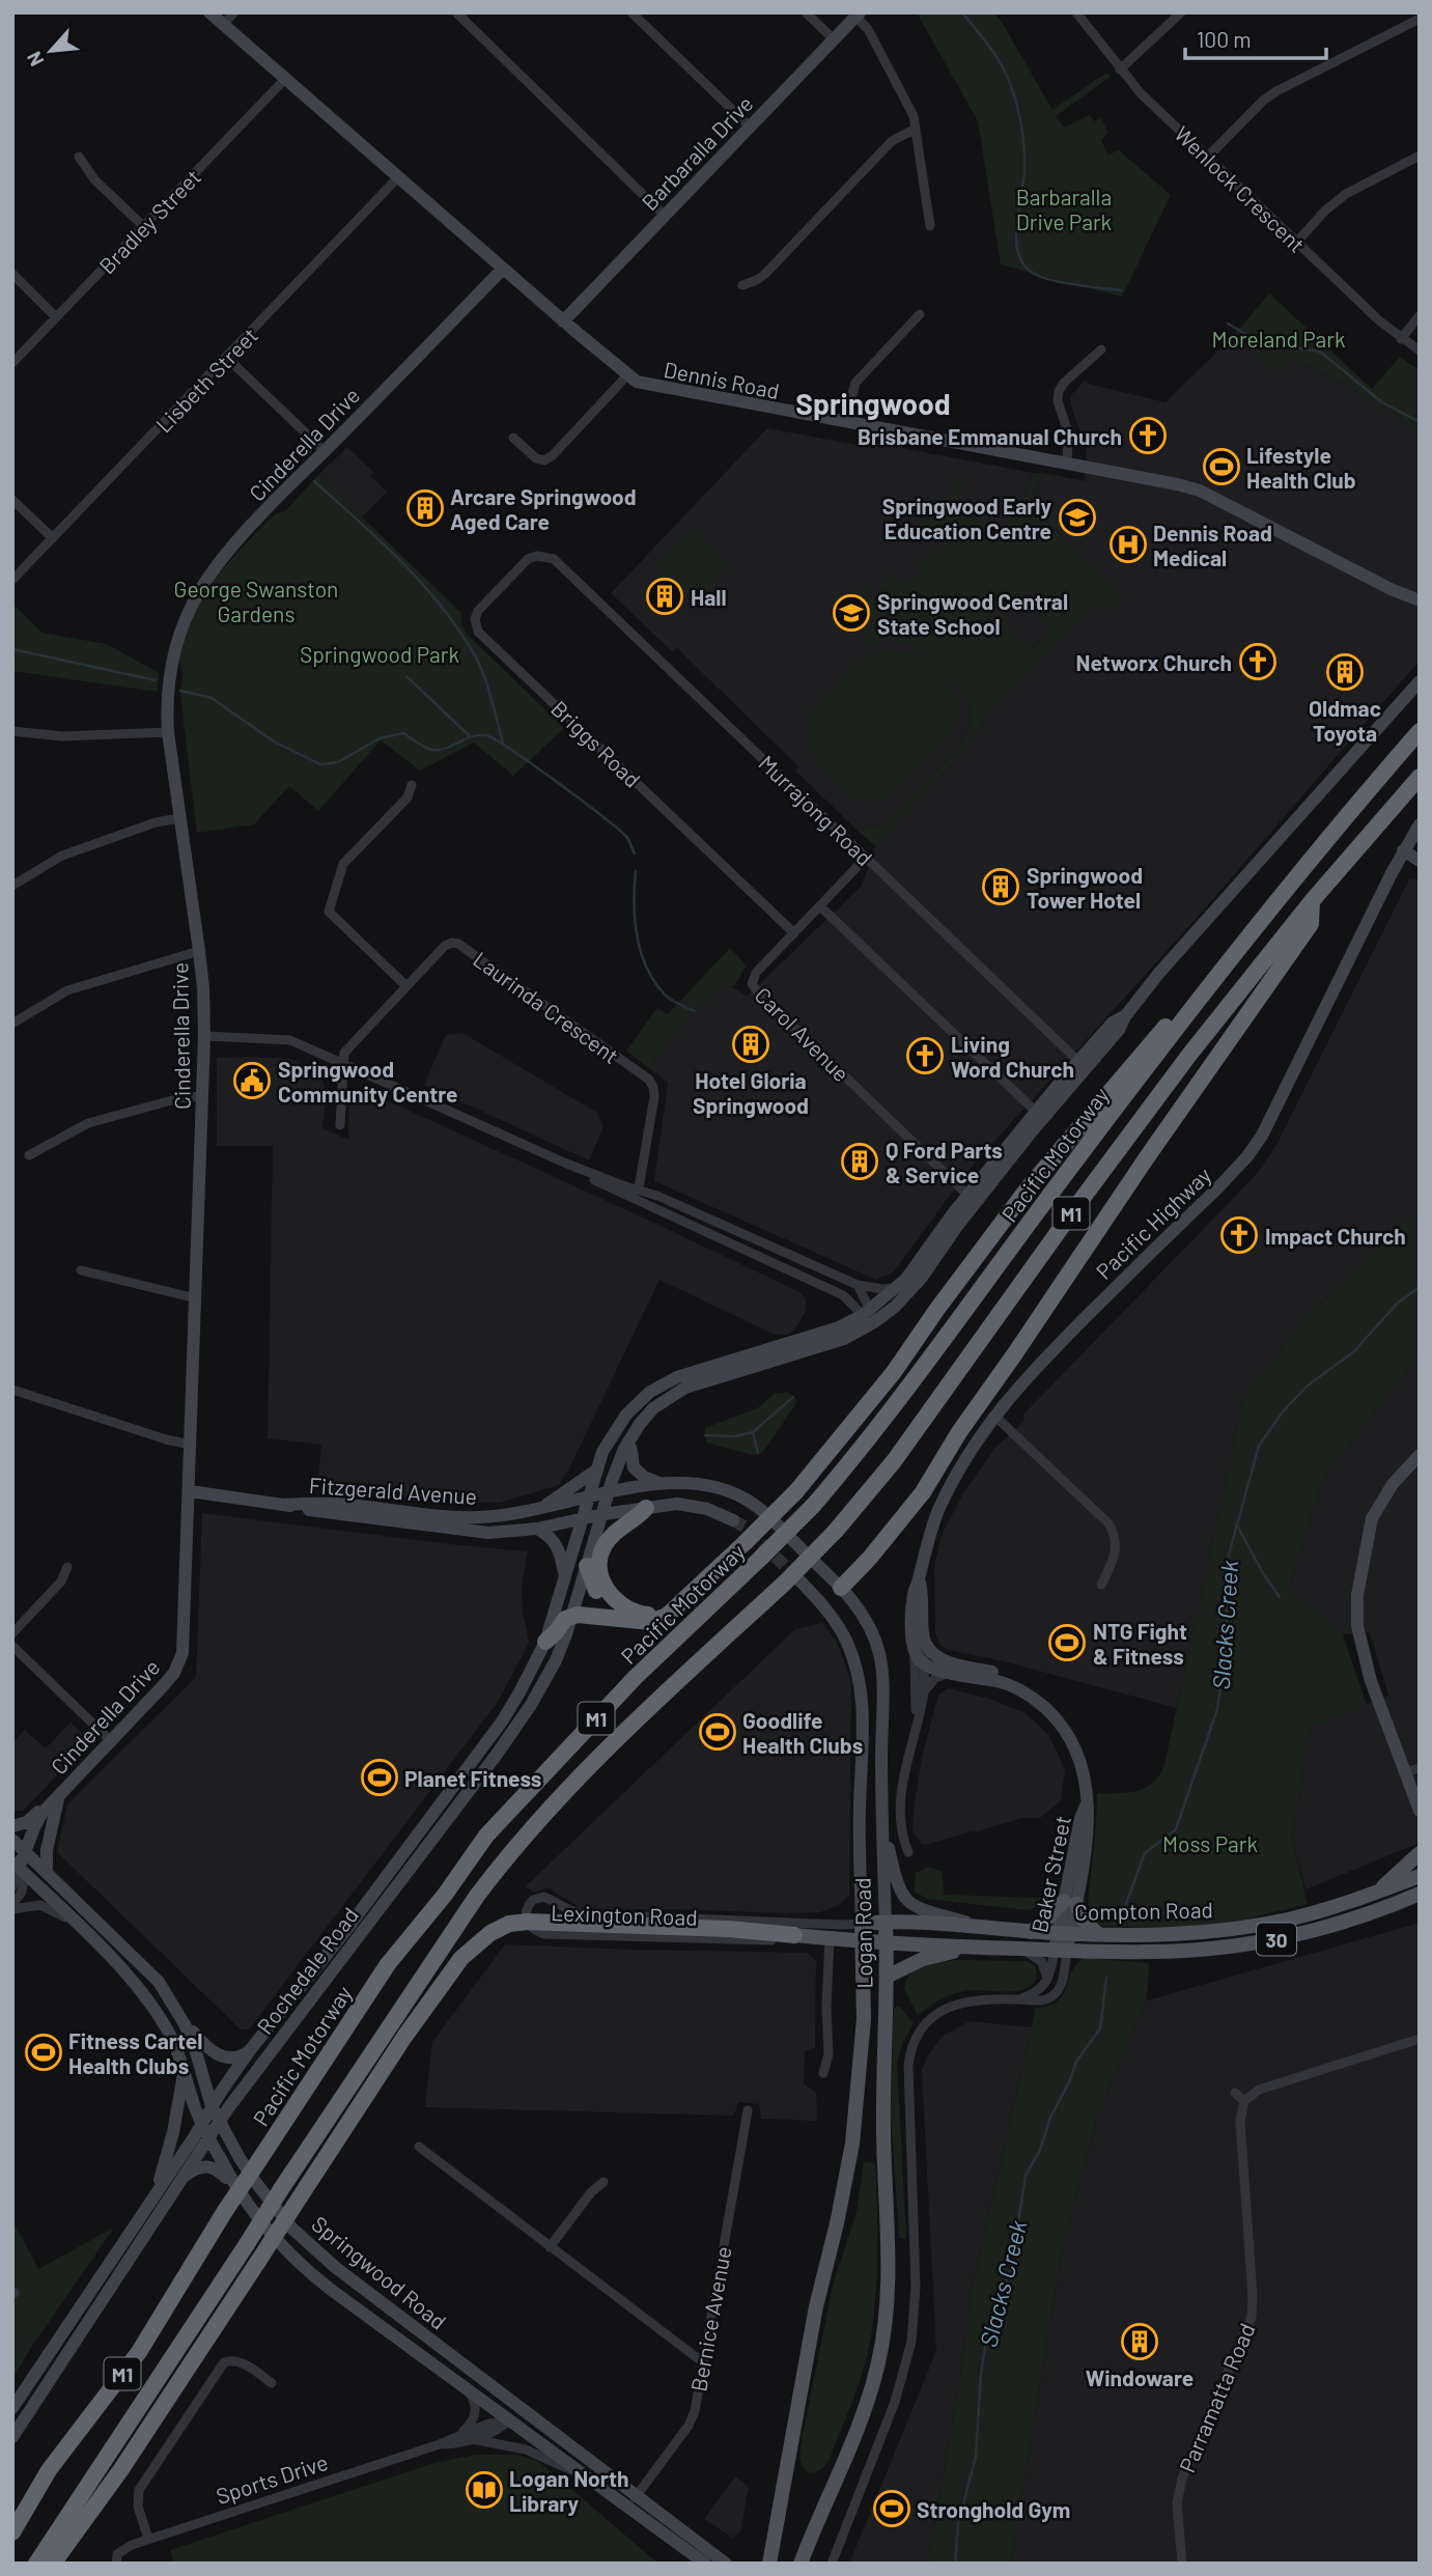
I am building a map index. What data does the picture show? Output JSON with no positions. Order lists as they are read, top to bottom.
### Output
{
  "streets": {
    "highway": ["Pacific Motorway", "M1"],
    "main road": ["Compton Road", "Logan Road", "30"],
    "street": [
      "Barbaralla Drive",
      "Wenlock Crescent",
      "Bradley Street",
      "Lisbeth Street",
      "Dennis Road",
      "Cinderella Drive",
      "Briggs Road",
      "Murrajong Road",
      "Laurinda Crescent",
      "Carol Avenue",
      "Pacific Highway",
      "Fitzgerald Avenue",
      "Baker Street",
      "Lexington Road",
      "Rochedale Road",
      "Springwood Road",
      "Bernice Avenue",
      "Parramatta Road",
      "Sports Drive"
    ]
  },
  "crossings": [
    ["Barbaralla Drive", "Dennis Road"],
    ["Bradley Street", "Dennis Road"],
    ["Lisbeth Street", "Dennis Road"],
    ["Dennis Road", "Cinderella Drive"],
    ["Cinderella Drive", "Fitzgerald Avenue"],
    ["Briggs Road", "Murrajong Road"],
    ["Briggs Road", "Carol Avenue"],
    ["Murrajong Road", "Carol Avenue"],
    ["M1", "Logan Road"],
    ["Fitzgerald Avenue", "Logan Road"],
    ["Fitzgerald Avenue", "Rochedale Road"],
    ["Baker Street", "Compton Road"],
    ["Compton Road", "Lexington Road"],
    ["Compton Road", "Logan Road"],
    ["Lexington Road", "Logan Road"],
    ["Logan Road", "Rochedale Road"],
    ["Rochedale Road", "Springwood Road"],
    ["Springwood Road", "Bernice Avenue"],
    ["Springwood Road", "Sports Drive"]
  ],
  "districts": ["Springwood"],
  "water": ["Slacks Creek"],
  "parks": [
    "Barbaralla Drive Park",
    "Moreland Park",
    "George Swanston Gardens",
    "Springwood Park",
    "Moss Park"
  ],
  "places": {
    "church": [
      "Brisbane Emmanual Church",
      "Networx Church",
      "Living Word Church",
      "Impact Church"
    ],
    "sports": [
      "Lifestyle Health Club",
      "NTG Fight & Fitness",
      "Goodlife Health Clubs",
      "Planet Fitness",
      "Fitness Cartel Health Clubs",
      "Stronghold Gym"
    ],
    "building": [
      "Arcare Springwood Aged Care",
      "Hall",
      "Oldmac Toyota",
      "Springwood Tower Hotel",
      "Hotel Gloria Springwood",
      "Q Ford Parts & Service",
      "Windoware"
    ],
    "school or university": ["Springwood Early Education Centre", "Springwood Central State School"],
    "hospital": ["Dennis Road Medical"],
    "public building": ["Springwood Community Centre"],
    "library": ["Logan North Library"]
  },
  "scale_bar": "100 m",
  "north": "bottom left"
}
